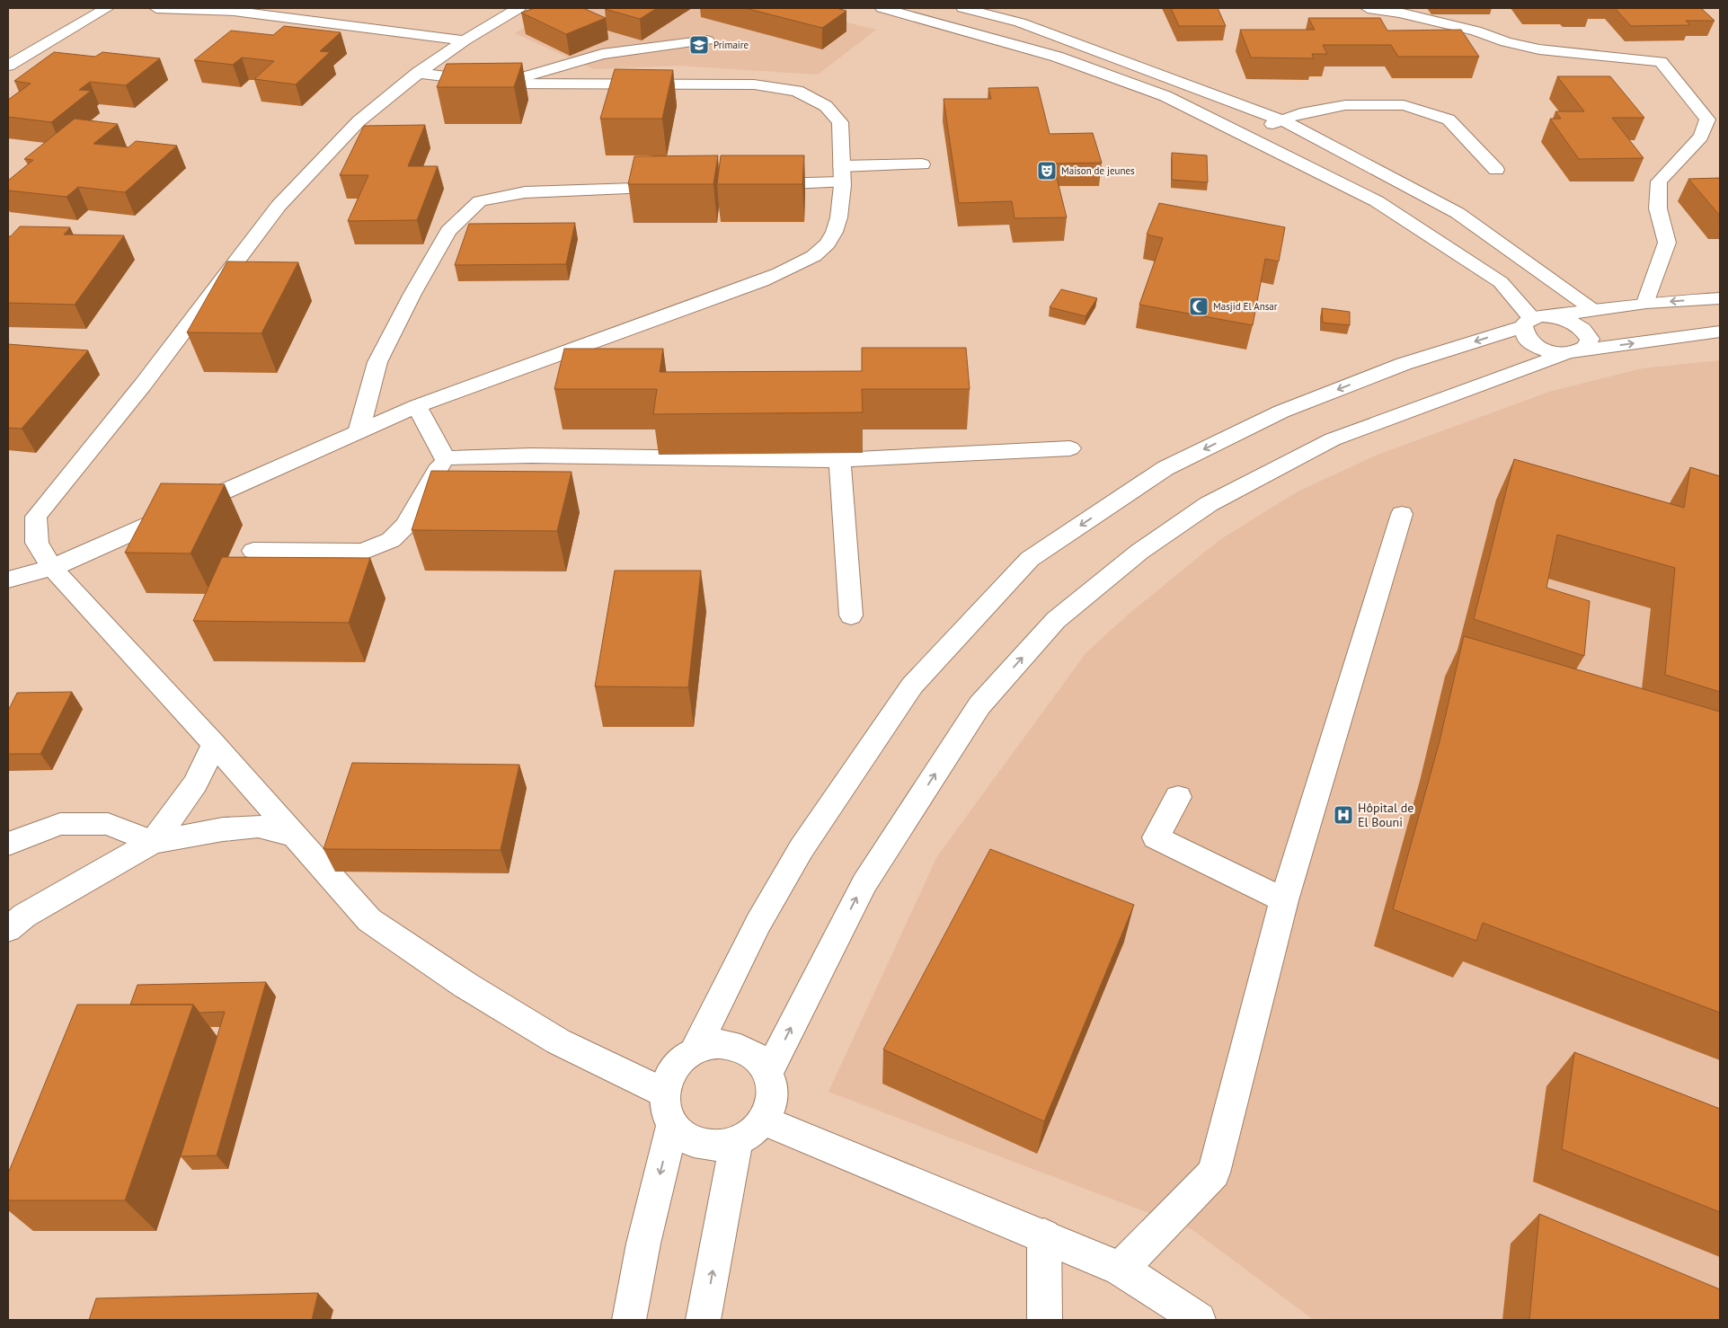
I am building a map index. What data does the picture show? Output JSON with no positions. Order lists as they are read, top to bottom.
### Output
{
  "places": {
    "school or university": ["Primaire"],
    "theatre": ["Maison de jeunes"],
    "mosque": ["Masjid El Ansar"],
    "hospital": ["Hôpital de El Bouni"]
  }
}
